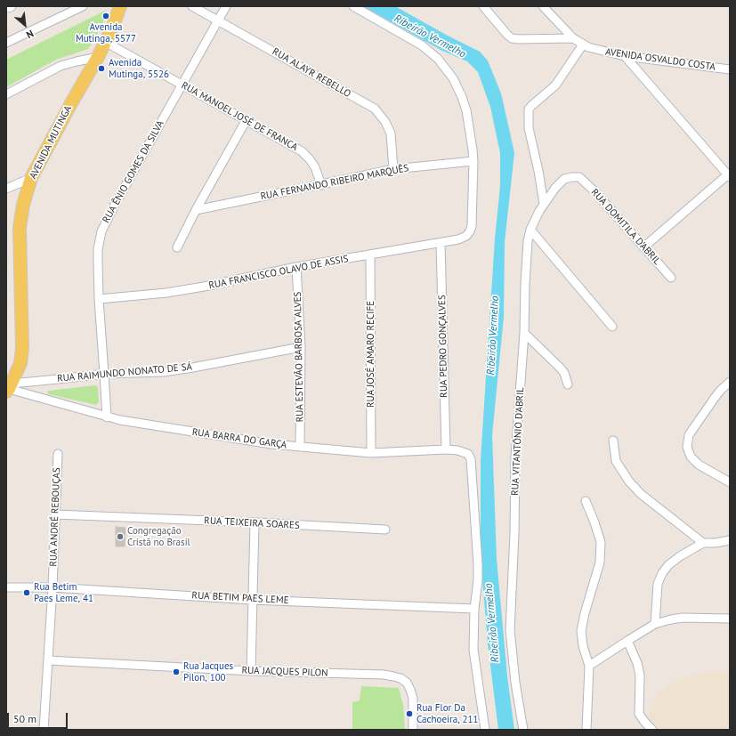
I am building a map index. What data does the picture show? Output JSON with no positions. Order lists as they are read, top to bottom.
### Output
{
  "streets": {
    "main road": ["AVENIDA MUTINGA"],
    "street": [
      "AVENIDA OSVALDO COSTA",
      "RUA ALAYR REBELLO",
      "RUA MANOEL JOSÉ DE FRANCA",
      "RUA ÊNIO GOMES DA SILVA",
      "RUA FERNANDO RIBEIRO MARQUÊS",
      "RUA DOMITILA D'ABRIL",
      "RUA FRANCISCO OLAVO DE ASSIS",
      "RUA PEDRO GONÇALVES",
      "RUA JOSÉ AMARO RECIFE",
      "RUA ESTEVÃO BARBOSA ALVES",
      "RUA RAIMUNDO NONATO DE SÁ",
      "RUA BARRA DO GARÇA",
      "RUA VITANTÔNIO D'ABRIL",
      "RUA ANDRÉ REBOUÇAS",
      "RUA TEIXEIRA SOARES",
      "RUA BETIM PAES LEME",
      "RUA JACQUES PILON"
    ]
  },
  "crossings": [
    ["RUA ALAYR REBELLO", "RUA ÊNIO GOMES DA SILVA"],
    ["RUA ALAYR REBELLO", "RUA FERNANDO RIBEIRO MARQUÊS"],
    ["RUA MANOEL JOSÉ DE FRANCA", "AVENIDA MUTINGA"],
    ["RUA MANOEL JOSÉ DE FRANCA", "RUA ÊNIO GOMES DA SILVA"],
    ["RUA MANOEL JOSÉ DE FRANCA", "RUA FERNANDO RIBEIRO MARQUÊS"],
    ["AVENIDA MUTINGA", "RUA RAIMUNDO NONATO DE SÁ"],
    ["AVENIDA MUTINGA", "RUA BARRA DO GARÇA"],
    ["RUA ÊNIO GOMES DA SILVA", "RUA FRANCISCO OLAVO DE ASSIS"],
    ["RUA ÊNIO GOMES DA SILVA", "RUA RAIMUNDO NONATO DE SÁ"],
    ["RUA ÊNIO GOMES DA SILVA", "RUA BARRA DO GARÇA"],
    ["RUA FERNANDO RIBEIRO MARQUÊS", "RUA FRANCISCO OLAVO DE ASSIS"],
    ["RUA DOMITILA D'ABRIL", "RUA VITANTÔNIO D'ABRIL"],
    ["RUA FRANCISCO OLAVO DE ASSIS", "RUA PEDRO GONÇALVES"],
    ["RUA FRANCISCO OLAVO DE ASSIS", "RUA JOSÉ AMARO RECIFE"],
    ["RUA FRANCISCO OLAVO DE ASSIS", "RUA ESTEVÃO BARBOSA ALVES"],
    ["RUA PEDRO GONÇALVES", "RUA BARRA DO GARÇA"],
    ["RUA JOSÉ AMARO RECIFE", "RUA BARRA DO GARÇA"],
    ["RUA ESTEVÃO BARBOSA ALVES", "RUA RAIMUNDO NONATO DE SÁ"],
    ["RUA ESTEVÃO BARBOSA ALVES", "RUA BARRA DO GARÇA"],
    ["RUA RAIMUNDO NONATO DE SÁ", "RUA BARRA DO GARÇA"],
    ["RUA BARRA DO GARÇA", "RUA BETIM PAES LEME"],
    ["RUA ANDRÉ REBOUÇAS", "RUA TEIXEIRA SOARES"],
    ["RUA ANDRÉ REBOUÇAS", "RUA BETIM PAES LEME"],
    ["RUA ANDRÉ REBOUÇAS", "RUA JACQUES PILON"]
  ],
  "water": ["Ribeirão Vermelho"],
  "places": [
    "Avenida Mutinga, 5577",
    "Avenida Mutinga, 5526",
    "Congregação Cristã no Brasil",
    "Rua Betim Paes Leme, 41",
    "Rua Jacques Pilon, 100",
    "Rua Flor Da Cachoeira, 211"
  ],
  "scale_bar": "50 m",
  "north": "bottom right"
}
